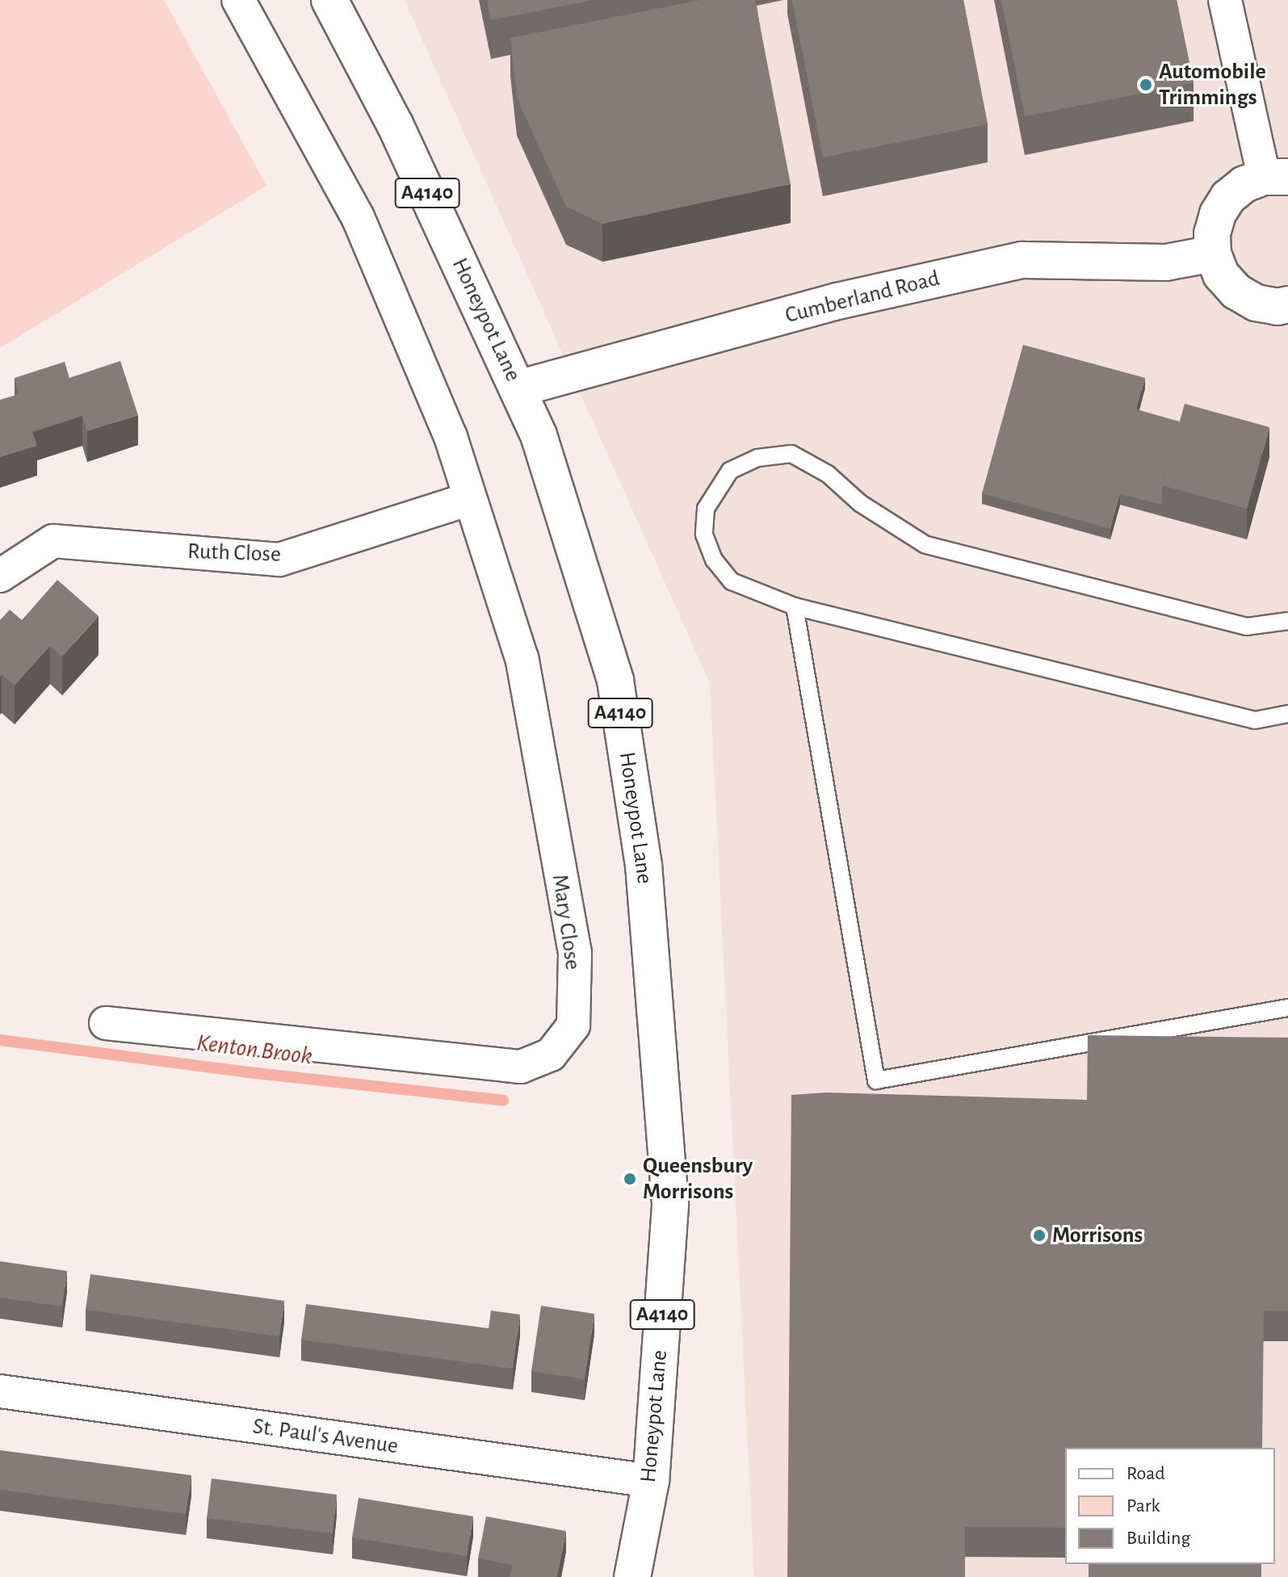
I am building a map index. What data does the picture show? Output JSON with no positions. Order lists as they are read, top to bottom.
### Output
{
  "streets": {
    "main road": ["A4140", "Cumberland Road", "Honeypot Lane"],
    "street": ["Ruth Close", "Mary Close", "St. Paul's Avenue"]
  },
  "crossings": [
    ["Cumberland Road", "Honeypot Lane"],
    ["Honeypot Lane", "St. Paul's Avenue"],
    ["Ruth Close", "Mary Close"]
  ],
  "water": ["Kenton Brook"],
  "places": ["Automobile Trimmings", "Queensbury Morrisons", "Morrisons"],
  "legend": ["Road", "Park", "Building"]
}
